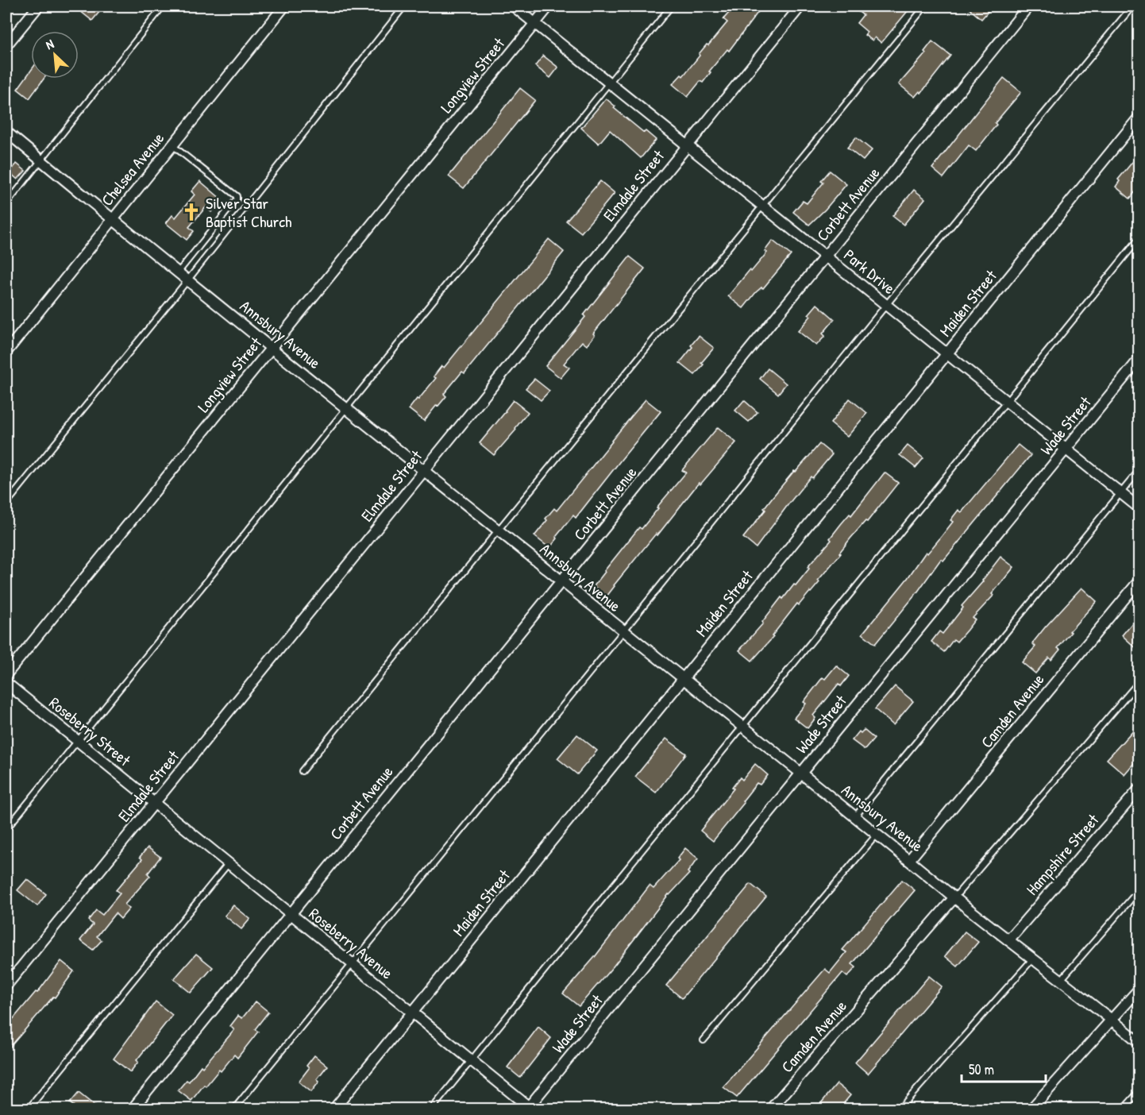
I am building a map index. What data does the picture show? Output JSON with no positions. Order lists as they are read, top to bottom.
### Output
{
  "streets": {
    "street": [
      "Longview Street",
      "Chelsea Avenue",
      "Elmdale Street",
      "Corbett Avenue",
      "Park Drive",
      "Maiden Street",
      "Annsbury Avenue",
      "Wade Street",
      "Camden Avenue",
      "Roseberry Street",
      "Hampshire Street",
      "Roseberry Avenue"
    ]
  },
  "crossings": [
    ["Longview Street", "Park Drive"],
    ["Longview Street", "Annsbury Avenue"],
    ["Chelsea Avenue", "Annsbury Avenue"],
    ["Elmdale Street", "Park Drive"],
    ["Elmdale Street", "Annsbury Avenue"],
    ["Elmdale Street", "Roseberry Street"],
    ["Elmdale Street", "Roseberry Avenue"],
    ["Corbett Avenue", "Park Drive"],
    ["Corbett Avenue", "Annsbury Avenue"],
    ["Corbett Avenue", "Roseberry Avenue"],
    ["Park Drive", "Maiden Street"],
    ["Park Drive", "Wade Street"],
    ["Maiden Street", "Annsbury Avenue"],
    ["Maiden Street", "Roseberry Avenue"],
    ["Annsbury Avenue", "Wade Street"],
    ["Annsbury Avenue", "Camden Avenue"],
    ["Annsbury Avenue", "Hampshire Street"],
    ["Wade Street", "Roseberry Avenue"],
    ["Roseberry Street", "Roseberry Avenue"]
  ],
  "places": {
    "church": ["Silver Star Baptist Church"]
  },
  "scale_bar": "50 m",
  "north": "top left"
}
